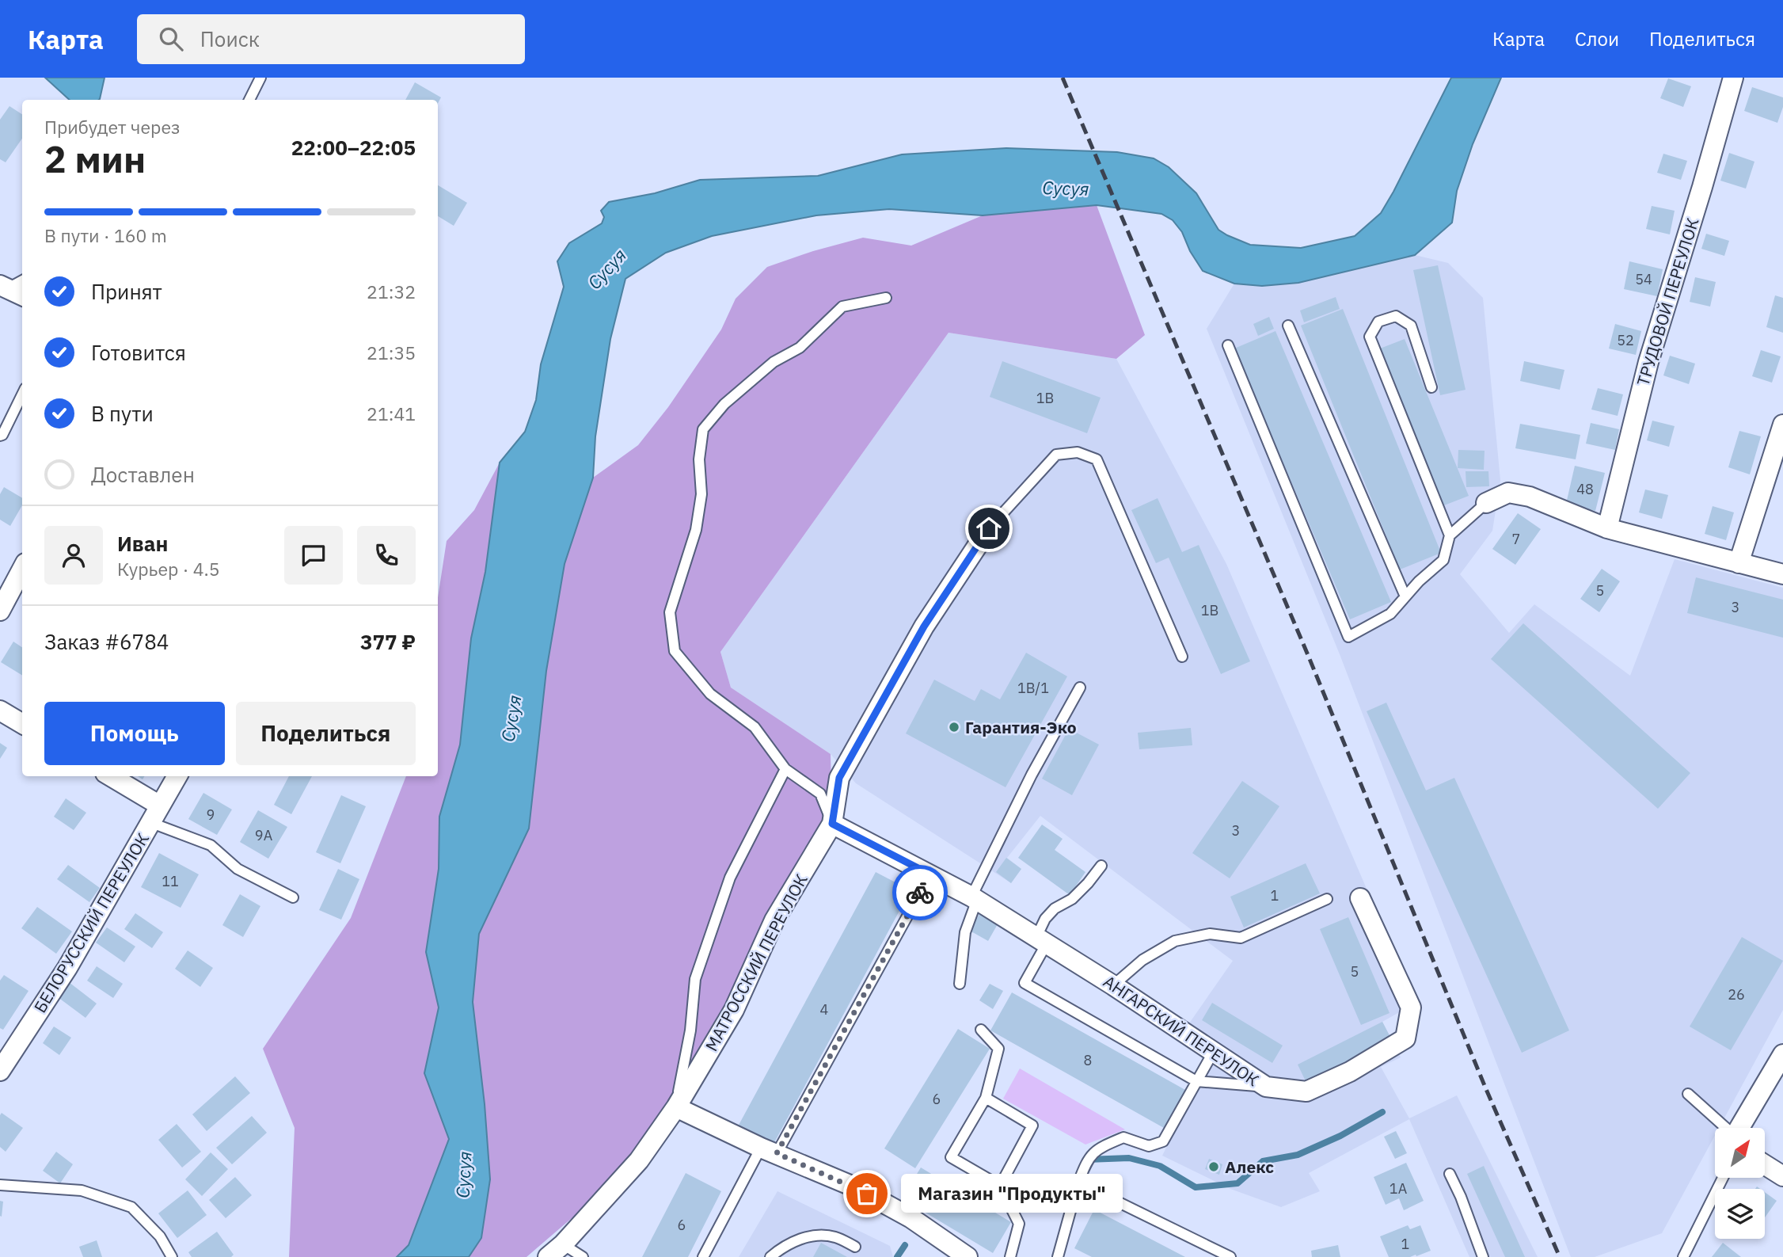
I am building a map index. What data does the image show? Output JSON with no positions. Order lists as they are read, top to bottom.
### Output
{
  "streets": {
    "street": [
      "ТРУДОВОЙ ПЕРЕУЛОК",
      "БЕЛОРУССКИЙ ПЕРЕУЛОК",
      "МАТРОССКИЙ ПЕРЕУЛОК",
      "АНГАРСКИЙ ПЕРЕУЛОК"
    ]
  },
  "crossings": [
    ["МАТРОССКИЙ ПЕРЕУЛОК", "АНГАРСКИЙ ПЕРЕУЛОК"]
  ],
  "water": ["Сусуя"],
  "places": ["Гарантия-Эко", "Алекс", "Магазин \"Продукты\""],
  "house_numbers": [
    "54",
    "52",
    "1В",
    "48",
    "7",
    "5",
    "3",
    "1В",
    "1В/1",
    "9",
    "3",
    "9А",
    "11",
    "1",
    "5",
    "26",
    "4",
    "8",
    "6",
    "1А",
    "6",
    "1"
  ],
  "north": "top right",
  "page": {
    "header": "Карта",
    "search": "Поиск",
    "nav": ["Карта", "Слои", "Поделиться"],
    "heading": ["2 мин", "Прибудет через", "22:00–22:05"],
    "panel": [
      "Иван",
      "Курьер · 4.5",
      "Заказ #6784",
      "377 ₽"
    ],
    "bar": "В пути · 160 m",
    "list": [
      ["Принят", "21:32"],
      ["Готовится", "21:35"],
      ["В пути", "21:41"],
      "Доставлен"
    ],
    "buttons": ["Помощь", "Поделиться"],
    "bubble": "Магазин \"Продукты\""
  }
}
